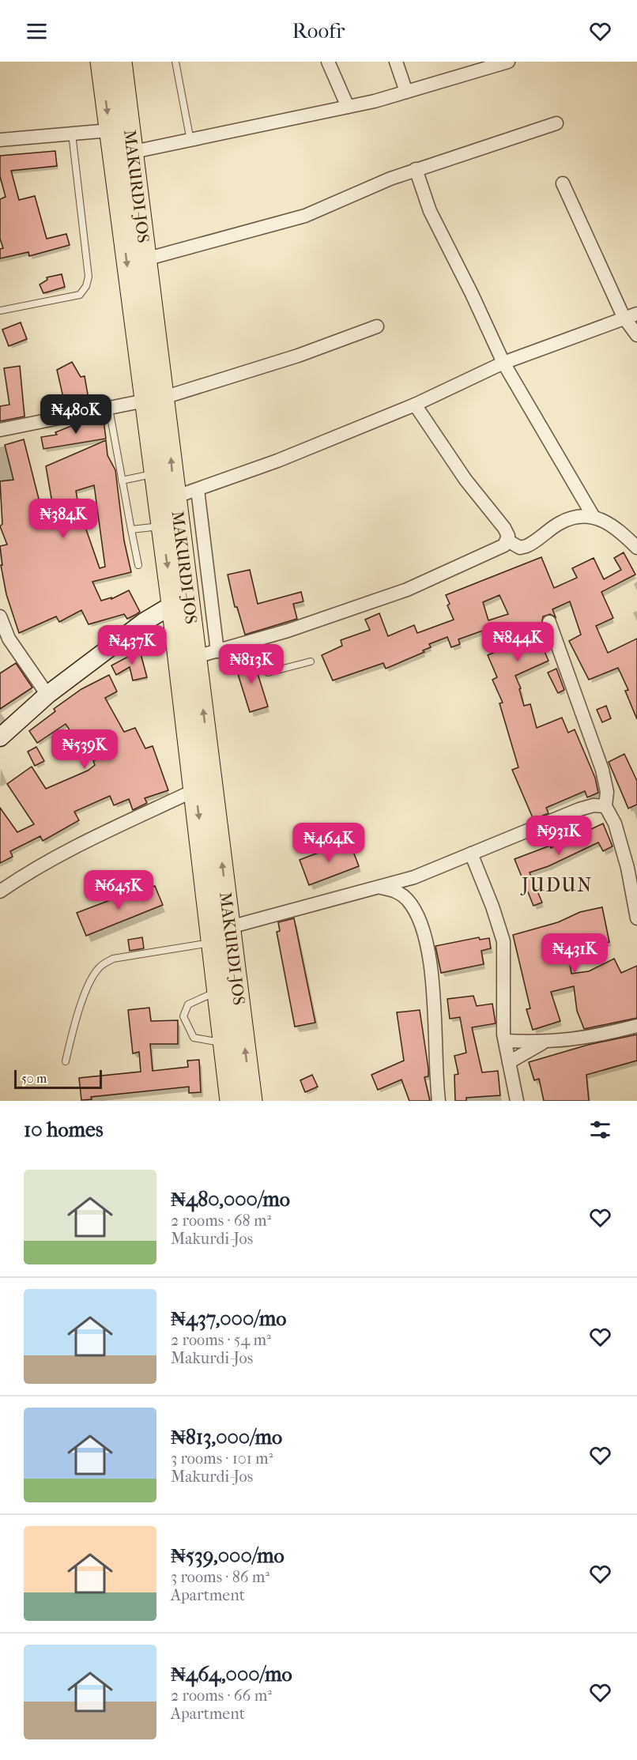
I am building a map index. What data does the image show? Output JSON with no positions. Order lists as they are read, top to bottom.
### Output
{
  "streets": {
    "highway": ["MAKURDI-JOS"]
  },
  "districts": ["JUDUN"],
  "scale_bar": "50 m",
  "page": {
    "header": "Roofr",
    "price": [
      "₦480K",
      "₦384K",
      "₦844K",
      "₦437K",
      "₦813K",
      "₦539K",
      "₦931K",
      "₦464K",
      "₦645K",
      "₦431K"
    ],
    "scale": "50 m",
    "heading": "10 homes",
    "list": [
      {
        "name": "₦480,000/mo",
        "note": "2 rooms · 68 m² · Makurdi-Jos"
      },
      {
        "name": "₦437,000/mo",
        "note": "2 rooms · 54 m² · Makurdi-Jos"
      },
      {
        "name": "₦813,000/mo",
        "note": "3 rooms · 101 m² · Makurdi-Jos"
      },
      {
        "name": "₦539,000/mo",
        "note": "3 rooms · 86 m² · Apartment"
      },
      {
        "name": "₦464,000/mo",
        "note": "2 rooms · 66 m² · Apartment"
      }
    ]
  }
}
